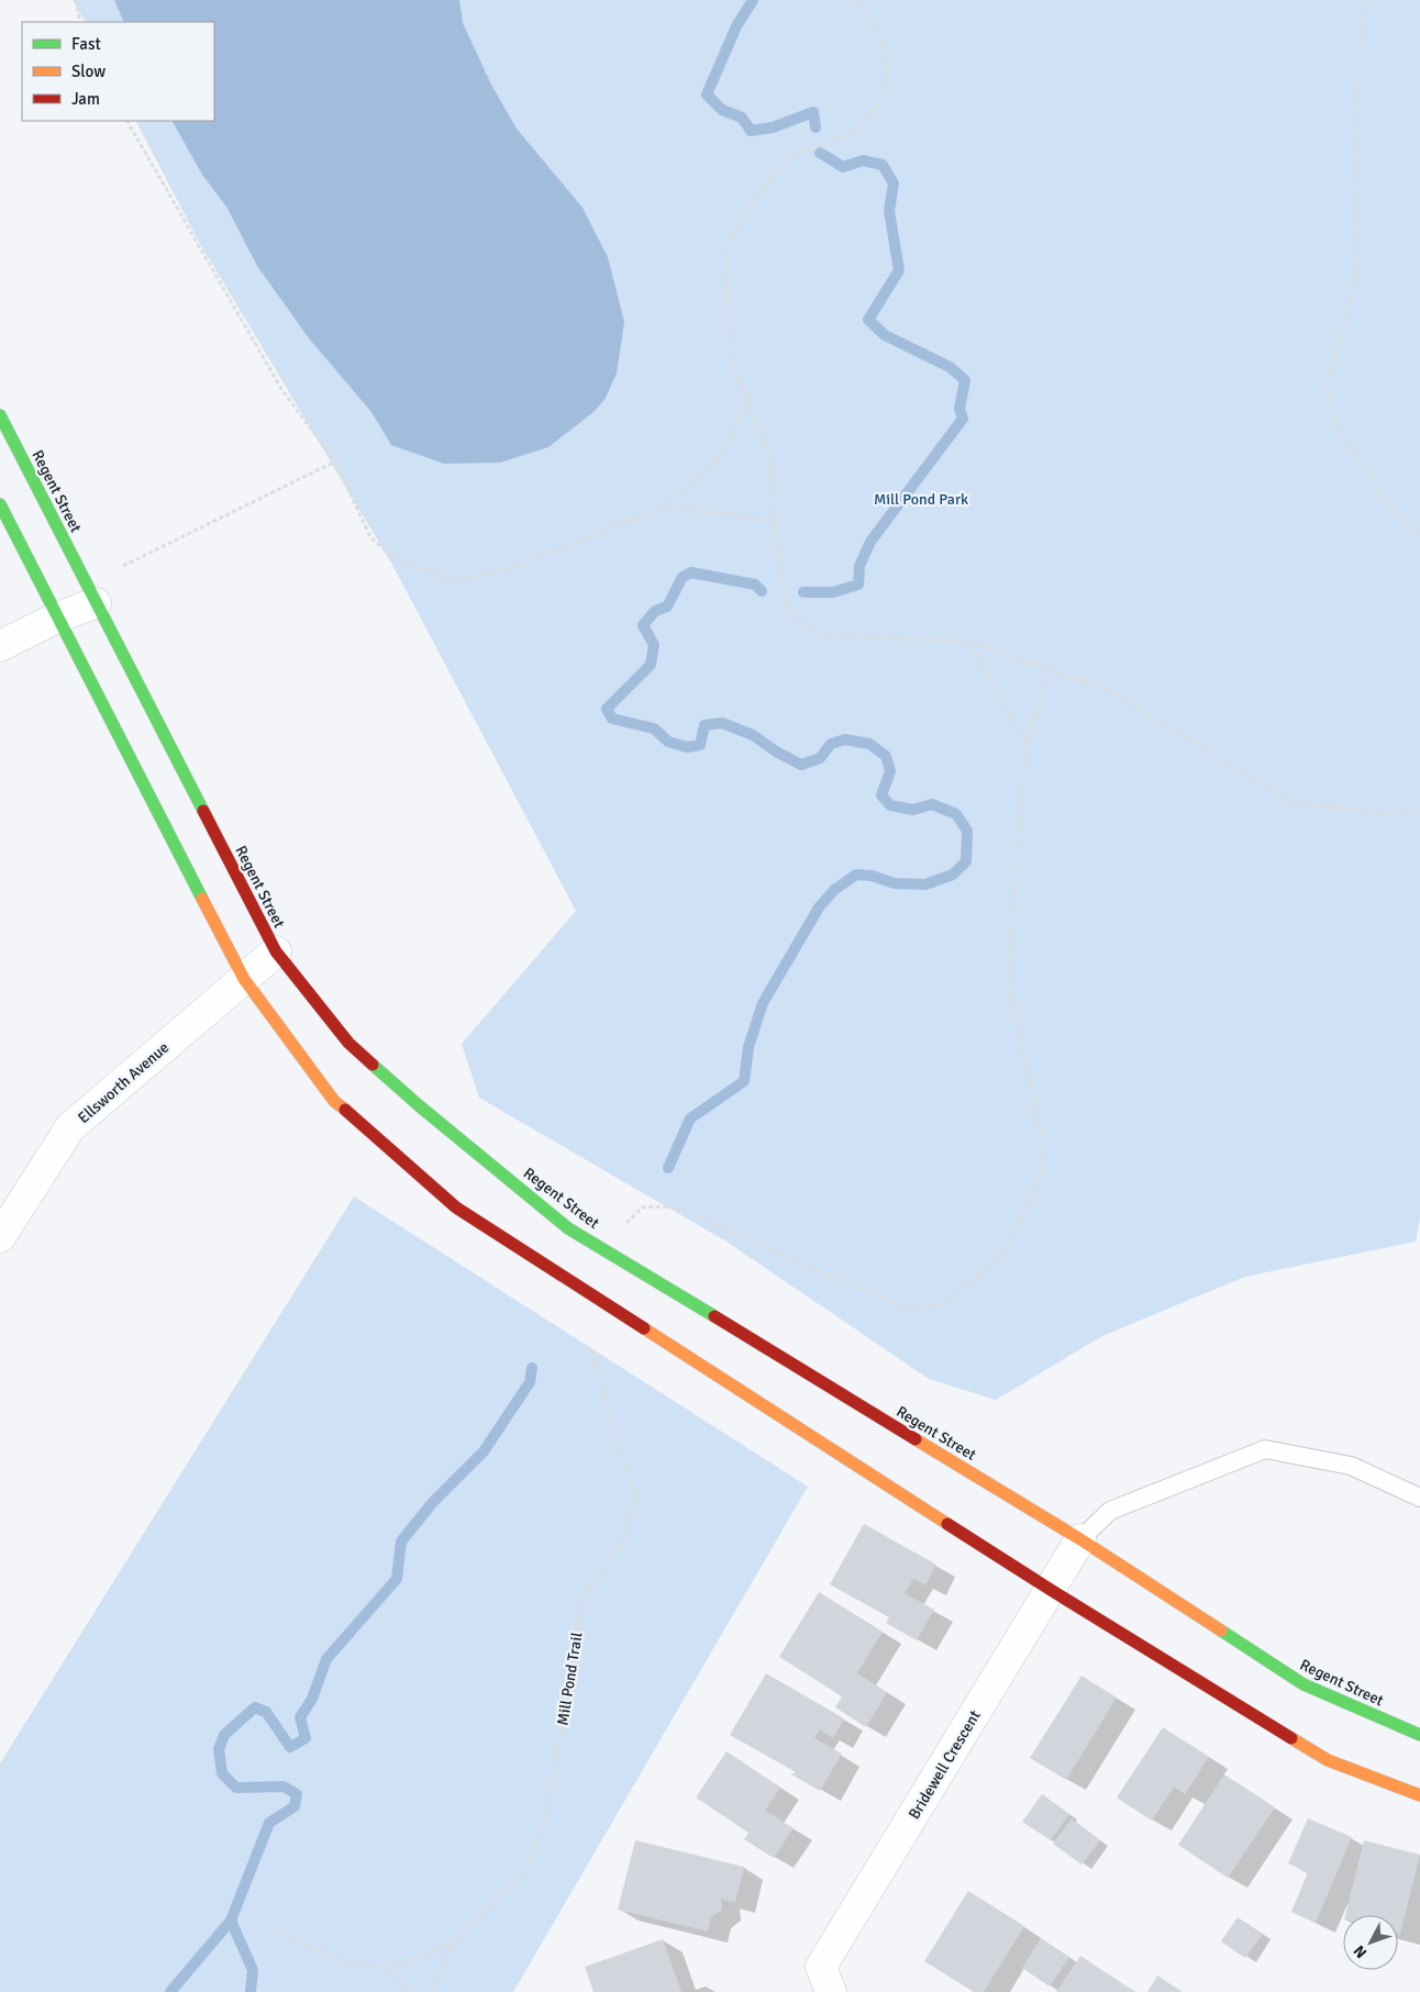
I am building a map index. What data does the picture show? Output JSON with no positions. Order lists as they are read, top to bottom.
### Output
{
  "streets": {
    "street": ["Regent Street", "Ellsworth Avenue", "Bridewell Crescent"],
    "path": ["Mill Pond Trail"]
  },
  "crossings": [
    ["Regent Street", "Ellsworth Avenue"],
    ["Regent Street", "Bridewell Crescent"]
  ],
  "parks": ["Mill Pond Park"],
  "legend": ["Fast", "Slow", "Jam"],
  "north": "bottom left"
}
